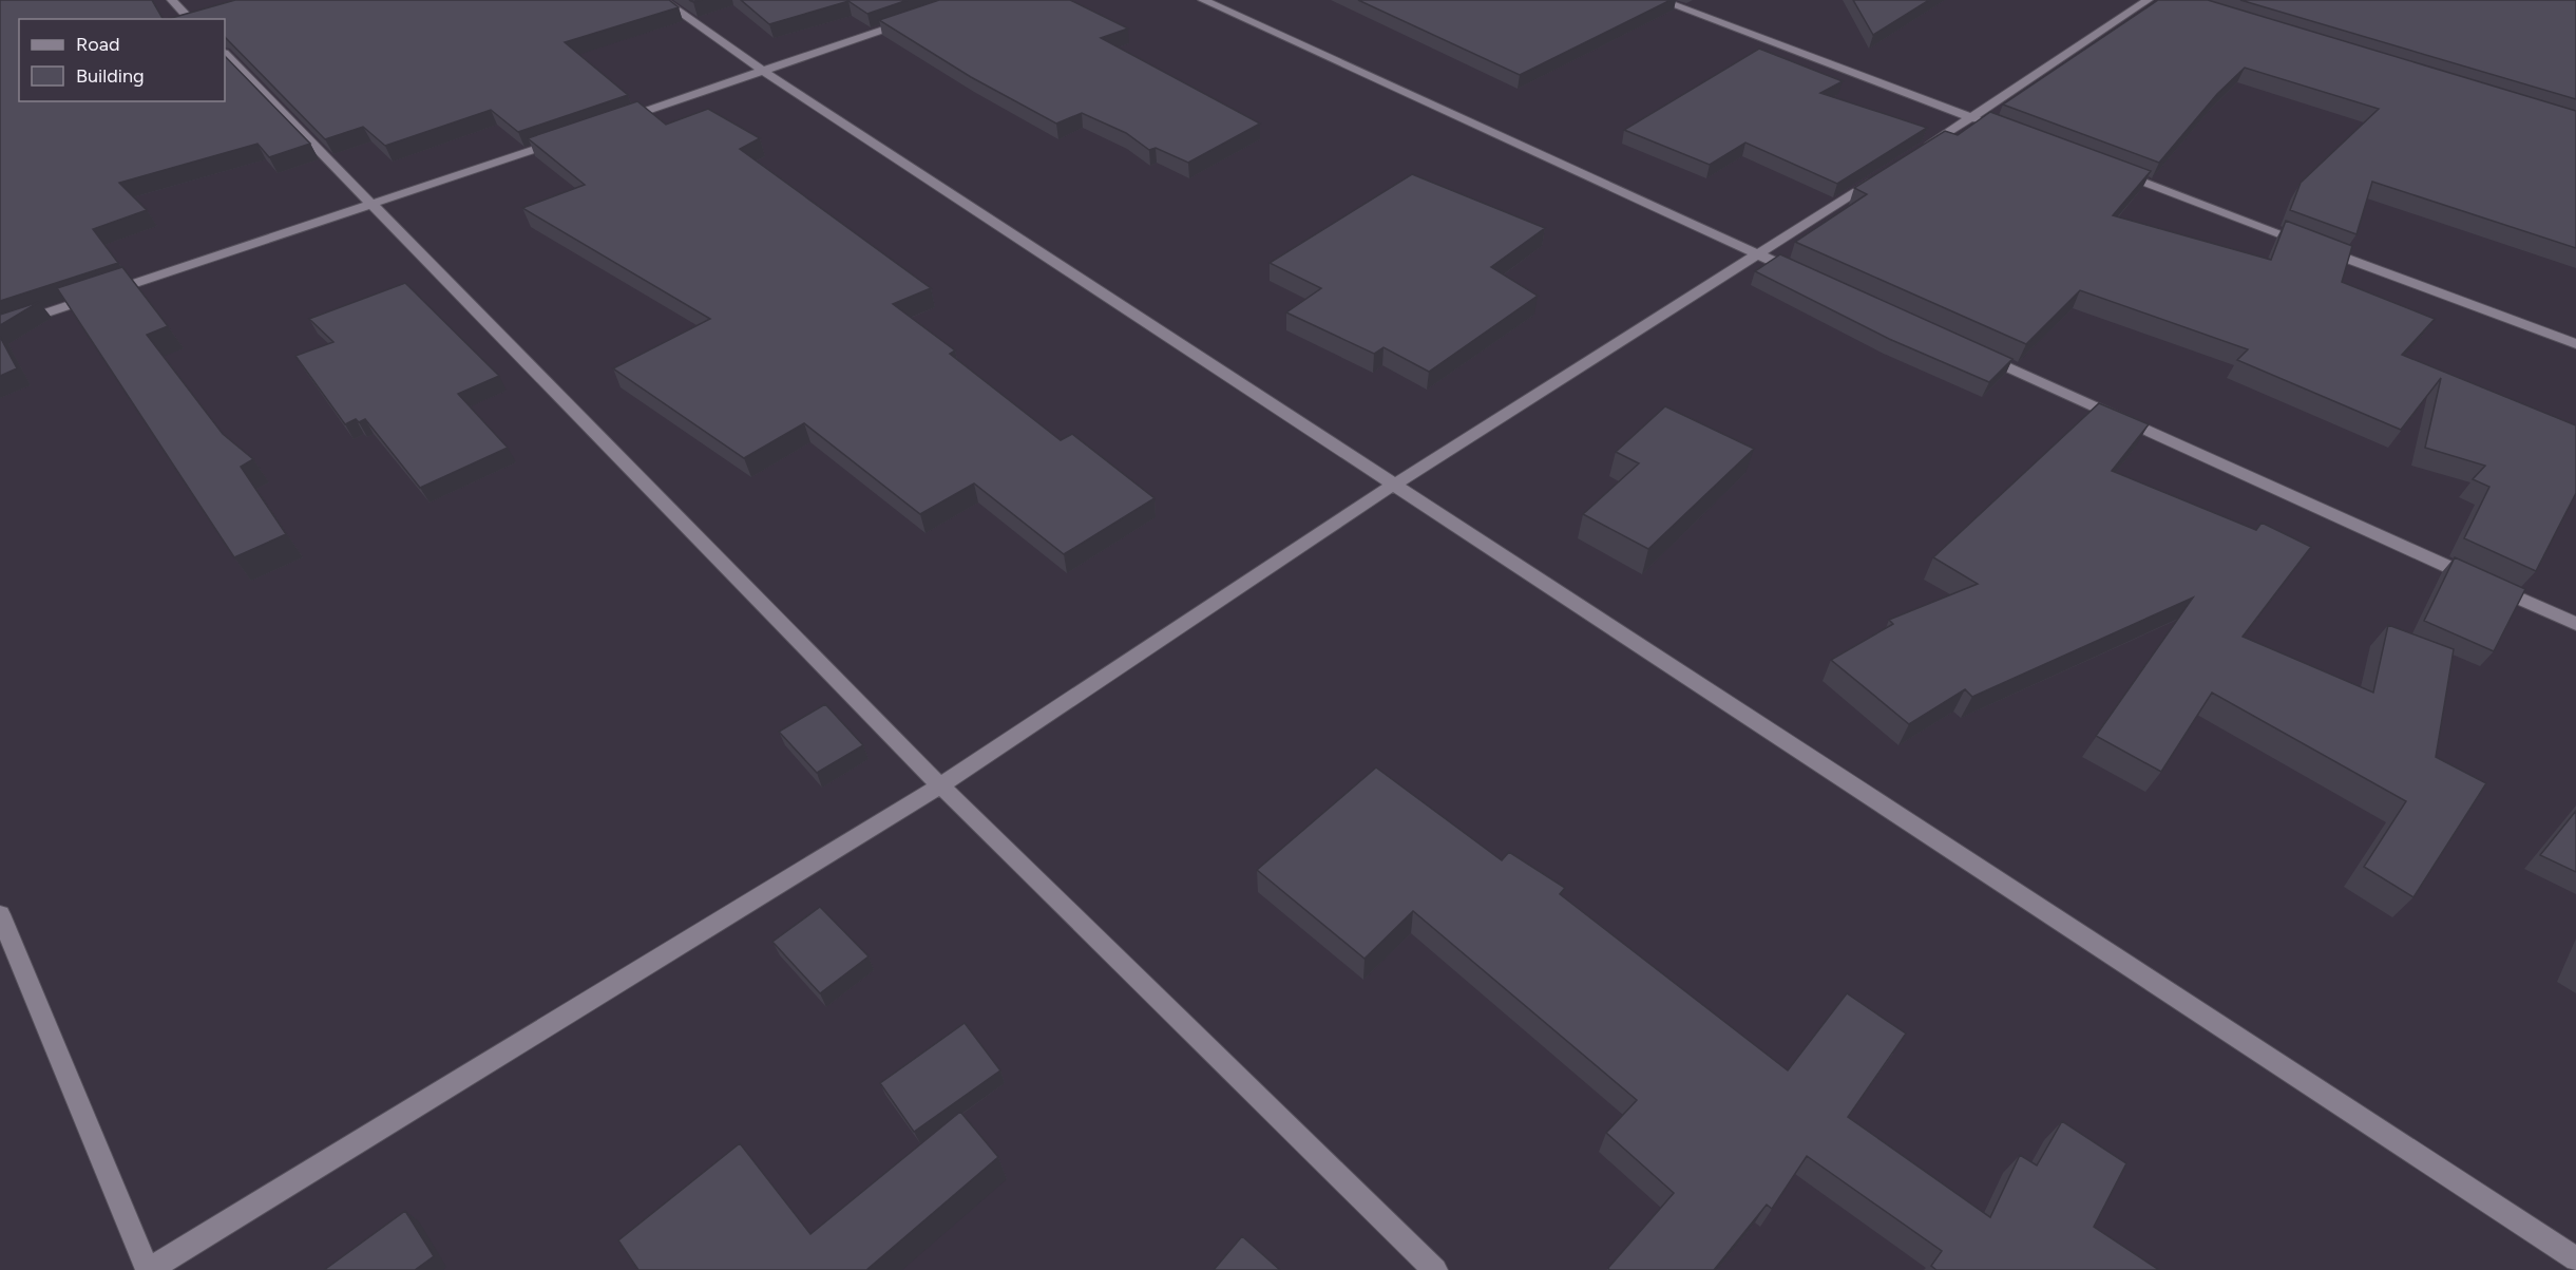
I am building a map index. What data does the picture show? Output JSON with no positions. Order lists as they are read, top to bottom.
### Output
{
  "legend": ["Road", "Building"]
}
